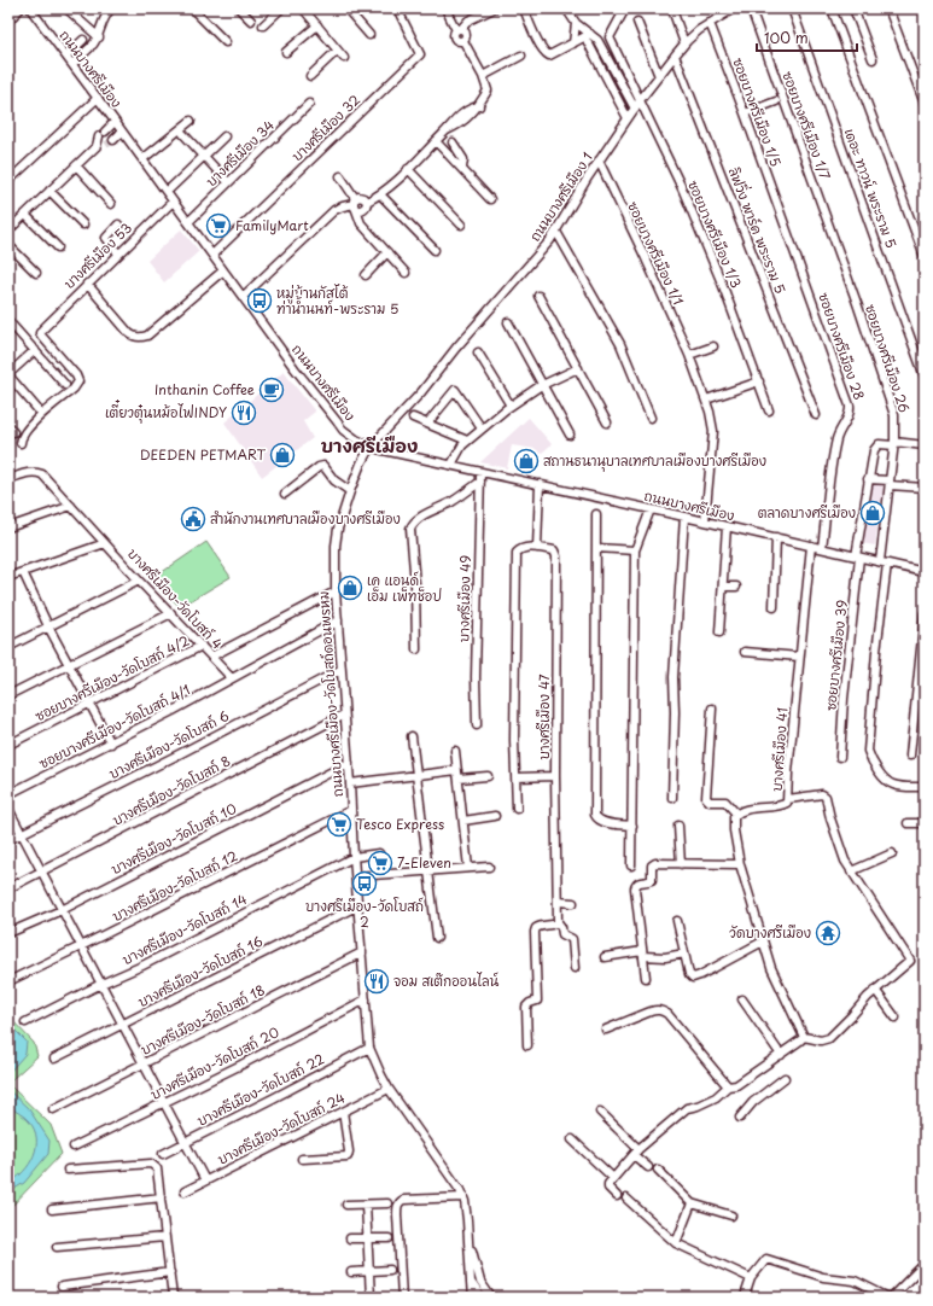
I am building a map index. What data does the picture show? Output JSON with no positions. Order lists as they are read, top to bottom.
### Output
{
  "streets": {
    "street": [
      "ถนนบางศรีเมือง",
      "ซอยบางศรีเมือง 1/5",
      "ซอยบางศรีเมือง 1/7",
      "บางศรีเมือง 32",
      "บางศรีเมือง 34",
      "เดอะ ทาวน์ พระราม 5",
      "ถนนบางศรีเมือง 1",
      "ลิฟวิ่ง พาร์ค พระราม 5",
      "ซอยบางศรีเมือง 1/3",
      "ซอยบางศรีเมือง 1/1",
      "บางศรีเมือง 53",
      "ซอยบางศรีเมือง 28",
      "ซอยบางศรีเมือง 26",
      "บางศรีเมือง-วัดโบสถ์ 4",
      "บางศรีเมือง 49",
      "ซอยบางศรีเมือง 39",
      "ซอยบางศรีเมือง-วัดโบสถ์ 4/2",
      "ถนนบางศรีเมือง-วัดโบสถ์ดอนพรหม",
      "บางศรีเมือง 47",
      "ซอยบางศรีเมือง-วัดโบสถ์ 4/1",
      "บางศรีเมือง-วัดโบสถ์ 6",
      "บางศรีเมือง 41",
      "บางศรีเมือง-วัดโบสถ์ 8",
      "บางศรีเมือง-วัดโบสถ์ 10",
      "บางศรีเมือง-วัดโบสถ์ 12",
      "บางศรีเมือง-วัดโบสถ์ 14",
      "บางศรีเมือง-วัดโบสถ์ 16",
      "บางศรีเมือง-วัดโบสถ์ 18",
      "บางศรีเมือง-วัดโบสถ์ 20",
      "บางศรีเมือง-วัดโบสถ์ 22",
      "บางศรีเมือง-วัดโบสถ์ 24"
    ]
  },
  "crossings": [
    ["ถนนบางศรีเมือง", "บางศรีเมือง 32"],
    ["ถนนบางศรีเมือง", "บางศรีเมือง 34"],
    ["ถนนบางศรีเมือง", "ถนนบางศรีเมือง 1"],
    ["ถนนบางศรีเมือง", "ซอยบางศรีเมือง 1/1"],
    ["ถนนบางศรีเมือง", "บางศรีเมือง 53"],
    ["ถนนบางศรีเมือง", "ซอยบางศรีเมือง 28"],
    ["ถนนบางศรีเมือง", "ซอยบางศรีเมือง 26"],
    ["ถนนบางศรีเมือง", "บางศรีเมือง 49"],
    ["ถนนบางศรีเมือง", "ซอยบางศรีเมือง 39"],
    ["ถนนบางศรีเมือง", "ถนนบางศรีเมือง-วัดโบสถ์ดอนพรหม"],
    ["ถนนบางศรีเมือง", "บางศรีเมือง 41"],
    ["ซอยบางศรีเมือง 1/5", "ถนนบางศรีเมือง 1"],
    ["ซอยบางศรีเมือง 1/5", "ซอยบางศรีเมือง 28"],
    ["ซอยบางศรีเมือง 1/7", "ซอยบางศรีเมือง 26"],
    ["ถนนบางศรีเมือง 1", "ลิฟวิ่ง พาร์ค พระราม 5"],
    ["ถนนบางศรีเมือง 1", "ซอยบางศรีเมือง 1/3"],
    ["ถนนบางศรีเมือง 1", "ซอยบางศรีเมือง 1/1"],
    ["ถนนบางศรีเมือง 1", "ถนนบางศรีเมือง-วัดโบสถ์ดอนพรหม"],
    ["ซอยบางศรีเมือง 26", "ซอยบางศรีเมือง 39"],
    ["บางศรีเมือง-วัดโบสถ์ 4", "ซอยบางศรีเมือง-วัดโบสถ์ 4/2"],
    ["บางศรีเมือง-วัดโบสถ์ 4", "ซอยบางศรีเมือง-วัดโบสถ์ 4/1"],
    ["ถนนบางศรีเมือง-วัดโบสถ์ดอนพรหม", "บางศรีเมือง-วัดโบสถ์ 6"],
    ["ถนนบางศรีเมือง-วัดโบสถ์ดอนพรหม", "บางศรีเมือง-วัดโบสถ์ 8"],
    ["ถนนบางศรีเมือง-วัดโบสถ์ดอนพรหม", "บางศรีเมือง-วัดโบสถ์ 10"],
    ["ถนนบางศรีเมือง-วัดโบสถ์ดอนพรหม", "บางศรีเมือง-วัดโบสถ์ 12"],
    ["ถนนบางศรีเมือง-วัดโบสถ์ดอนพรหม", "บางศรีเมือง-วัดโบสถ์ 14"],
    ["ถนนบางศรีเมือง-วัดโบสถ์ดอนพรหม", "บางศรีเมือง-วัดโบสถ์ 16"],
    ["ถนนบางศรีเมือง-วัดโบสถ์ดอนพรหม", "บางศรีเมือง-วัดโบสถ์ 18"],
    ["ถนนบางศรีเมือง-วัดโบสถ์ดอนพรหม", "บางศรีเมือง-วัดโบสถ์ 20"],
    ["ถนนบางศรีเมือง-วัดโบสถ์ดอนพรหม", "บางศรีเมือง-วัดโบสถ์ 22"],
    ["ถนนบางศรีเมือง-วัดโบสถ์ดอนพรหม", "บางศรีเมือง-วัดโบสถ์ 24"]
  ],
  "districts": ["บางศรีเมือง"],
  "places": {
    "supermarket": ["FamilyMart", "Tesco Express", "7-Eleven"],
    "bus stop": ["หมู่บ้านกัสโต้ ท่าน้ำนนท์-พระราม 5", "บางศรีเมือง-วัดโบสถ์ 2"],
    "cafe": ["Inthanin Coffee"],
    "restaurant": ["เตี๋ยวตุ๋นหม้อไฟINDY", "จอม สเต๊กออนไลน์"],
    "shop": [
      "DEEDEN PETMART",
      "สถานธนานุบาลเทศบาลเมืองบางศรีเมือง",
      "ตลาดบางศรีเมือง",
      "เค แอนด์ เอ็ม เพ็ทช็อป"
    ],
    "public building": ["สำนักงานเทศบาลเมืองบางศรีเมือง"],
    "temple": ["วัดบางศรีเมือง"]
  },
  "scale_bar": "100 m"
}
